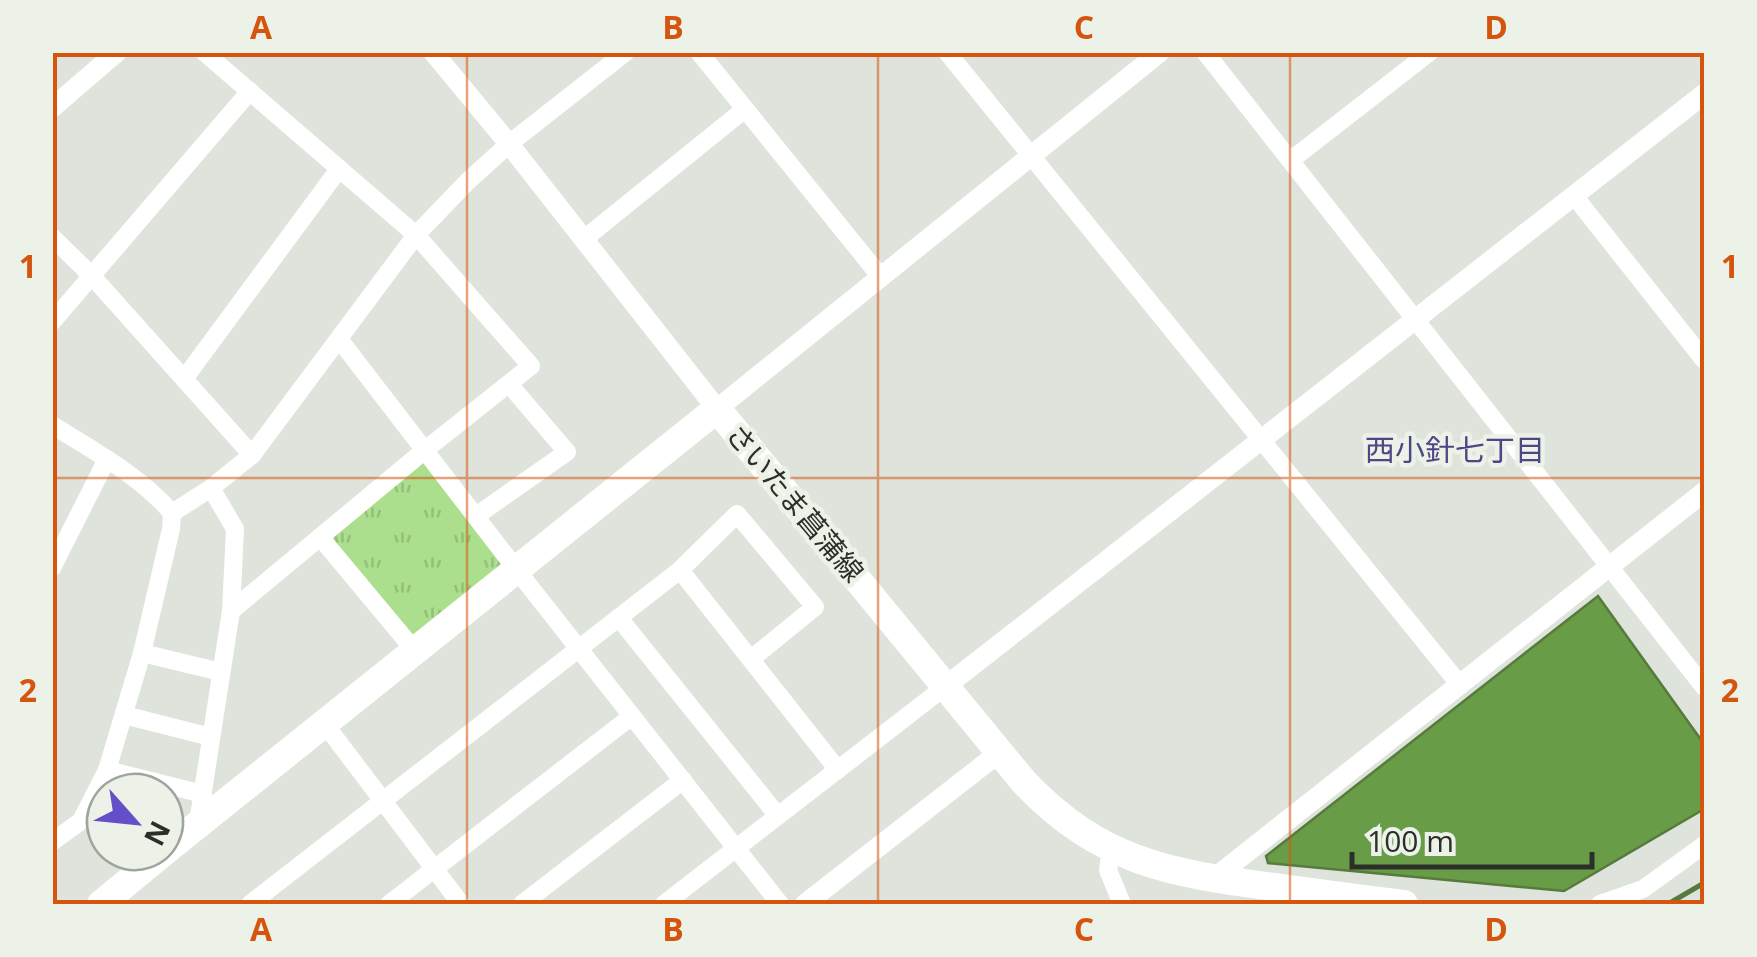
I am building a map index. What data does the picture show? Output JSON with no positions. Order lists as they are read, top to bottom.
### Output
{
  "streets": {
    "main road": ["さいたま菖蒲線"]
  },
  "districts": ["西小針七丁目"],
  "scale_bar": "100 m",
  "north": "bottom right",
  "grid": {
    "columns": [
      "A",
      "B",
      "C",
      "D"
    ],
    "rows": ["1", "2"]
  }
}
